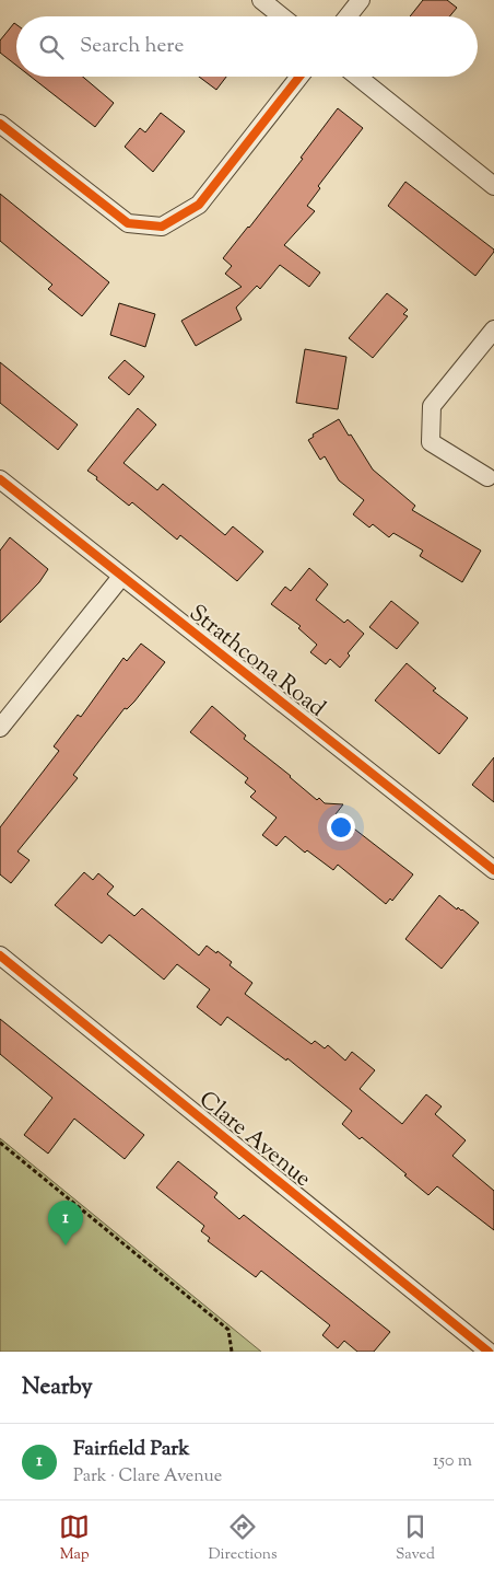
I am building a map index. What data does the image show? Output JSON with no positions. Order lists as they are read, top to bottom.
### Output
{
  "streets": {
    "street": ["Strathcona Road", "Clare Avenue"]
  },
  "page": {
    "search": "Search here",
    "pins": "1",
    "heading": "Nearby",
    "list": [
      {
        "mark": "1",
        "name": "Fairfield Park",
        "note": "Park · Clare Avenue",
        "value": "150 m"
      }
    ],
    "nav": ["Map", "Directions", "Saved"]
  }
}
